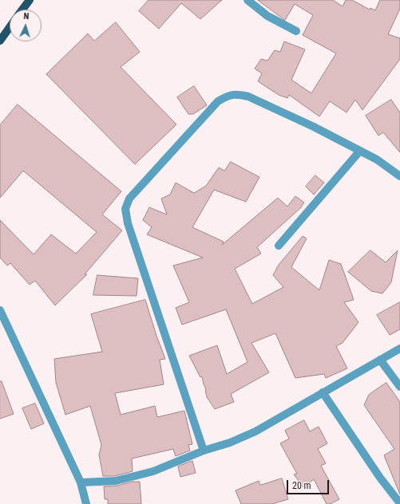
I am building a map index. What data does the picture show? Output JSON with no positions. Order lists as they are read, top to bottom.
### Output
{
  "scale_bar": "20 m",
  "north": "top"
}
